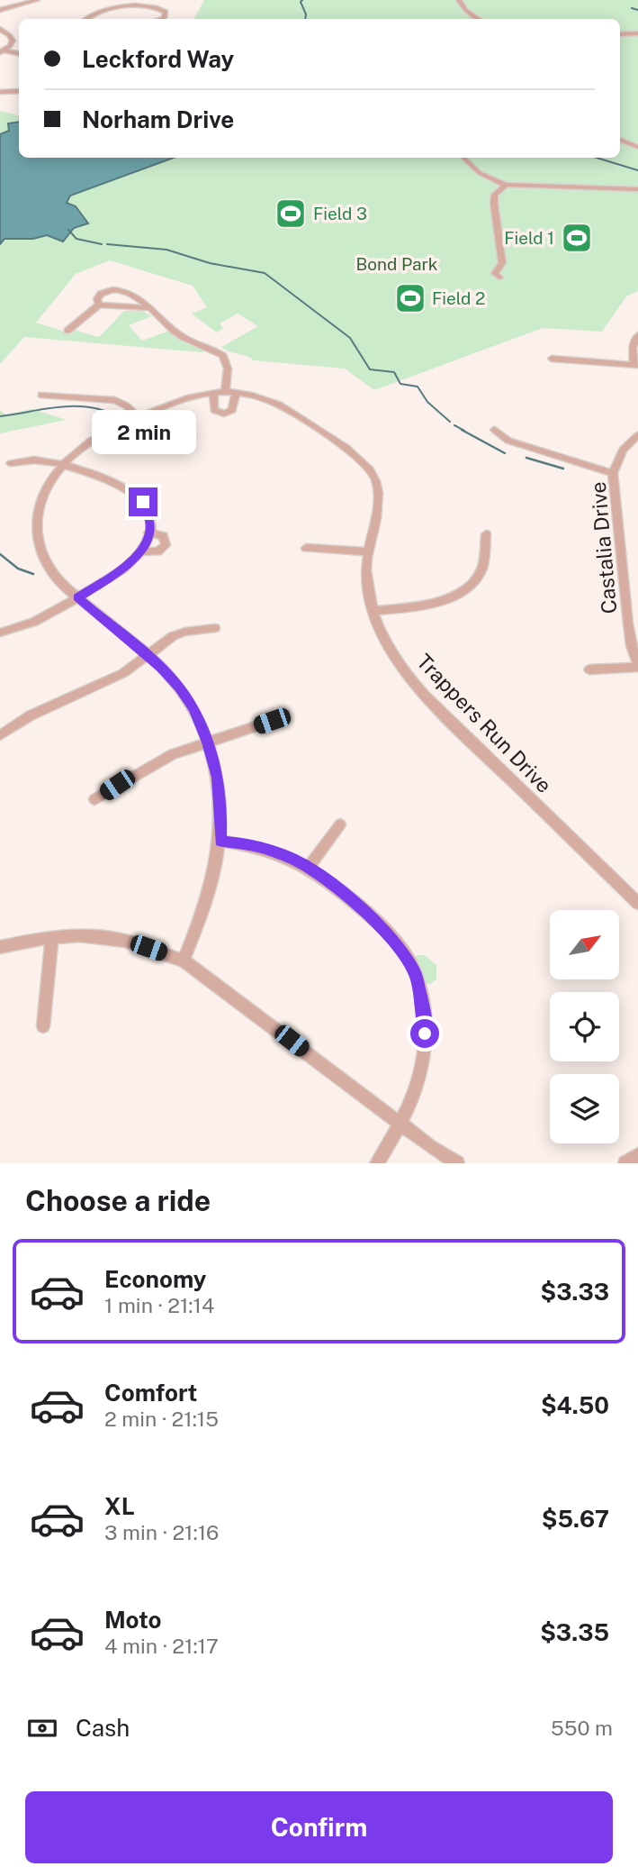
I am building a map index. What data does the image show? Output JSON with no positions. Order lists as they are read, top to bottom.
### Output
{
  "streets": {
    "street": ["Castalia Drive", "Trappers Run Drive"]
  },
  "parks": ["Bond Park"],
  "places": {
    "sports": ["Field 3", "Field 1", "Field 2"]
  },
  "north": "top right",
  "page": {
    "banner": ["Leckford Way", "Norham Drive"],
    "bubble": "2 min",
    "heading": "Choose a ride",
    "list": [
      {
        "name": "Economy",
        "note": "1 min · 21:14",
        "value": "$3.33"
      },
      {
        "name": "Comfort",
        "note": "2 min · 21:15",
        "value": "$4.50"
      },
      {
        "name": "XL",
        "note": "3 min · 21:16",
        "value": "$5.67"
      },
      {
        "name": "Moto",
        "note": "4 min · 21:17",
        "value": "$3.35"
      }
    ],
    "pay": ["Cash", "550 m"],
    "buttons": "Confirm"
  }
}
